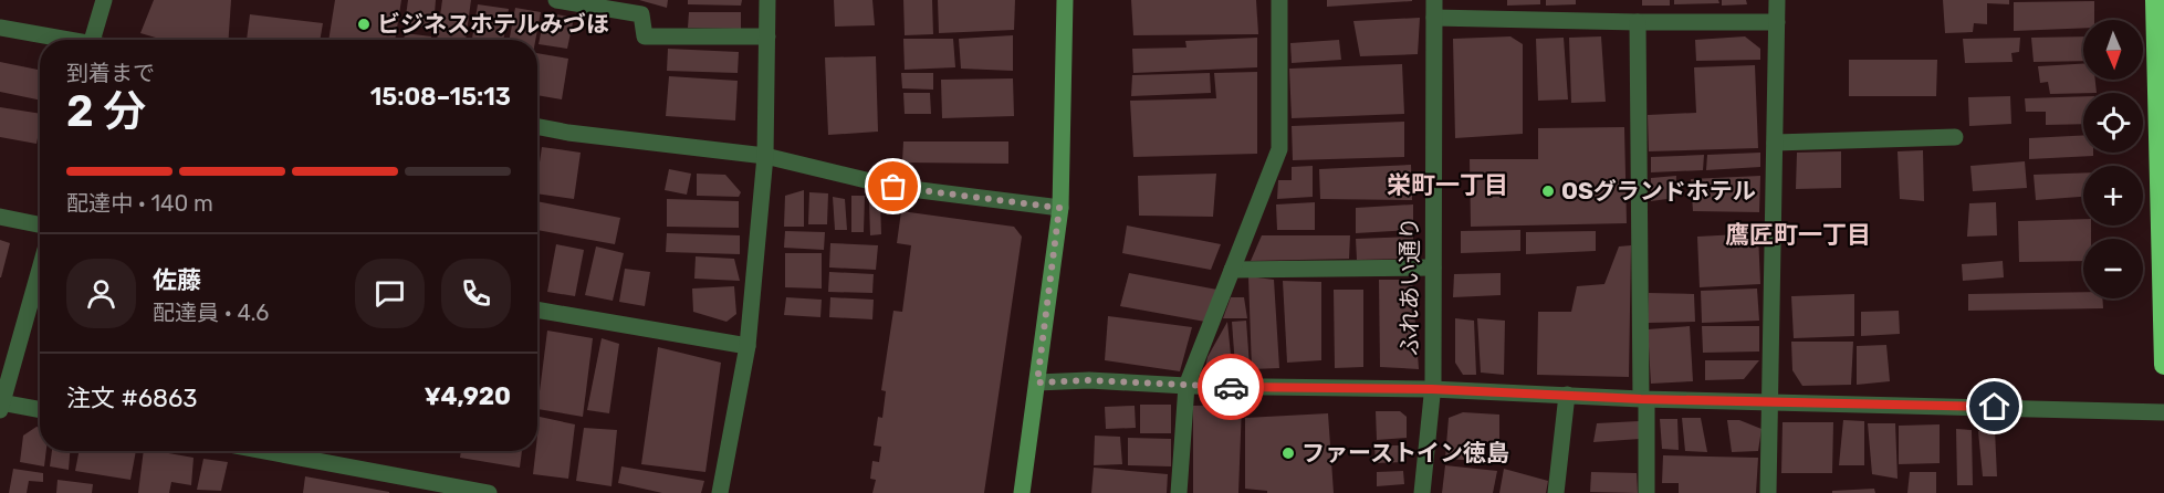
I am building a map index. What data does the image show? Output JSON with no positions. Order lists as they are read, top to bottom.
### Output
{
  "streets": {
    "street": ["ふれあい通り"]
  },
  "districts": ["栄町一丁目", "鷹匠町一丁目"],
  "places": ["ビジネスホテルみづほ", "OSグランドホテル", "ファーストイン徳島"],
  "north": "bottom",
  "page": {
    "map_buttons": ["+", "−"],
    "heading": ["2 分", "到着まで", "15:08–15:13"],
    "panel": [
      "佐藤",
      "配達員 · 4.6",
      "注文 #6863",
      "¥4,920"
    ],
    "bar": "配達中 · 140 m"
  }
}
